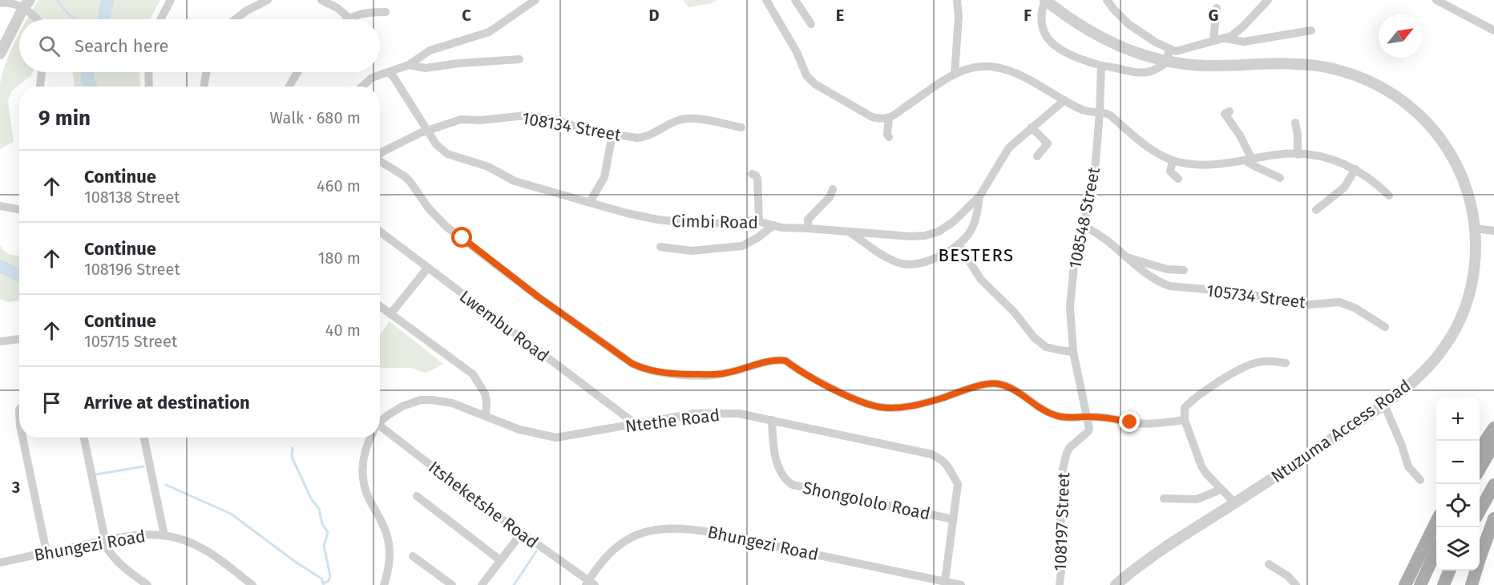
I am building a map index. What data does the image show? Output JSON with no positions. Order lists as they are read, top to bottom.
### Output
{
  "streets": {
    "street": [
      "108134 Street",
      "108548 Street",
      "Cimbi Road",
      "105734 Street",
      "Lwembu Road",
      "Ntethe Road",
      "Ntuzuma Access Road",
      "Shongololo Road",
      "Itsheketshe Road",
      "108197 Street",
      "Bhungezi Road"
    ]
  },
  "crossings": [
    ["108134 Street", "Cimbi Road"],
    ["108548 Street", "105734 Street"],
    ["108548 Street", "108197 Street"],
    ["Lwembu Road", "Ntethe Road"],
    ["Ntethe Road", "Shongololo Road"],
    ["Ntethe Road", "Bhungezi Road"],
    ["Itsheketshe Road", "Bhungezi Road"]
  ],
  "districts": ["BESTERS"],
  "north": "top right",
  "page": {
    "search": "Search here",
    "heading": ["9 min", "Walk · 680 m"],
    "list": [
      ["Continue", "108138 Street", "460 m"],
      ["Continue", "108196 Street", "180 m"],
      ["Continue", "105715 Street", "40 m"],
      "Arrive at destination"
    ],
    "map_buttons": ["+", "−"]
  },
  "grid": {
    "columns": [
      "C",
      "D",
      "E",
      "F",
      "G"
    ],
    "rows": ["3"]
  }
}
